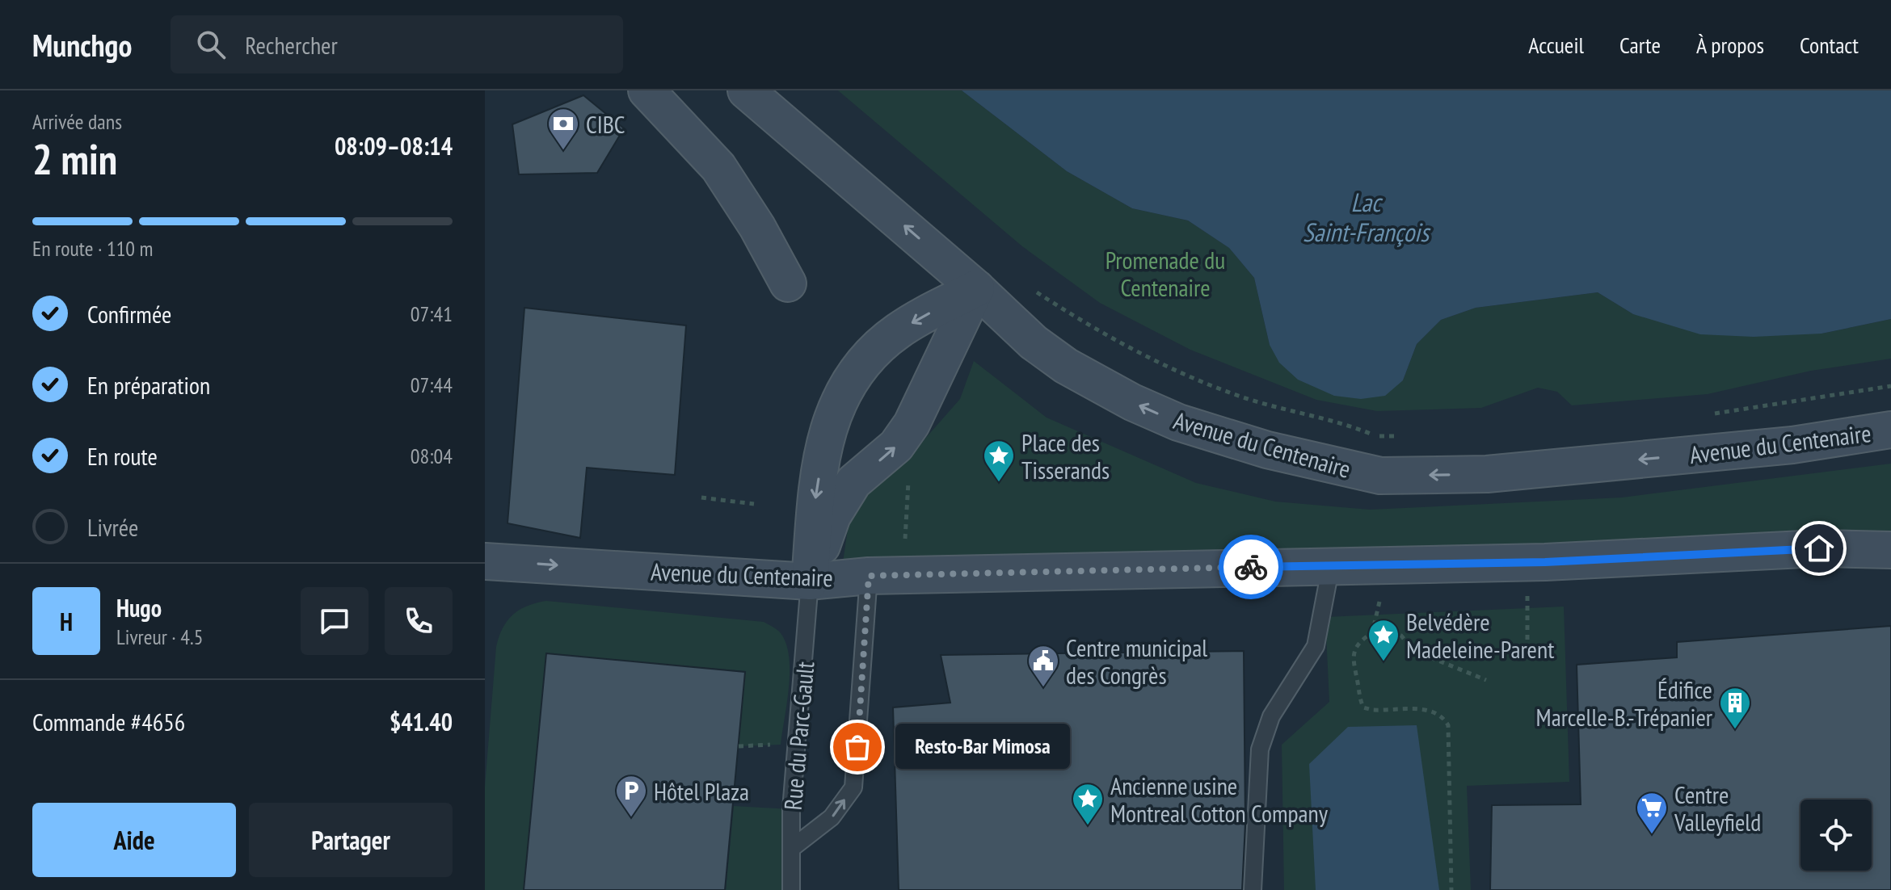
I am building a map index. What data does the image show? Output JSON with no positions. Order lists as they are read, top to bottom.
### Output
{
  "streets": {
    "main road": ["Avenue du Centenaire"],
    "lane": ["Rue du Parc-Gault"]
  },
  "crossings": [
    ["Avenue du Centenaire", "Rue du Parc-Gault"]
  ],
  "water": ["Lac Saint-François"],
  "parks": ["Promenade du Centenaire"],
  "places": {
    "bank": ["CIBC"],
    "place": ["Place des Tisserands", "Belvédère Madeleine-Parent", "Ancienne usine Montreal Cotton Company"],
    "public building": ["Centre municipal des Congrès"],
    "building": ["Édifice Marcelle-B.-Trépanier"],
    "other": ["Resto-Bar Mimosa"],
    "parking": ["Hôtel Plaza"],
    "supermarket": ["Centre Valleyfield"]
  },
  "page": {
    "header": "Munchgo",
    "search": "Rechercher",
    "nav": [
      "Accueil",
      "Carte",
      "À propos",
      "Contact"
    ],
    "heading": ["2 min", "Arrivée dans", "08:09–08:14"],
    "panel": [
      "Hugo",
      "Livreur · 4.5",
      "Commande #4656",
      "$41.40"
    ],
    "bar": "En route · 110 m",
    "list": [
      ["Confirmée", "07:41"],
      ["En préparation", "07:44"],
      ["En route", "08:04"],
      "Livrée"
    ],
    "round": "H",
    "bubble": "Resto-Bar Mimosa",
    "buttons": ["Aide", "Partager"]
  }
}
